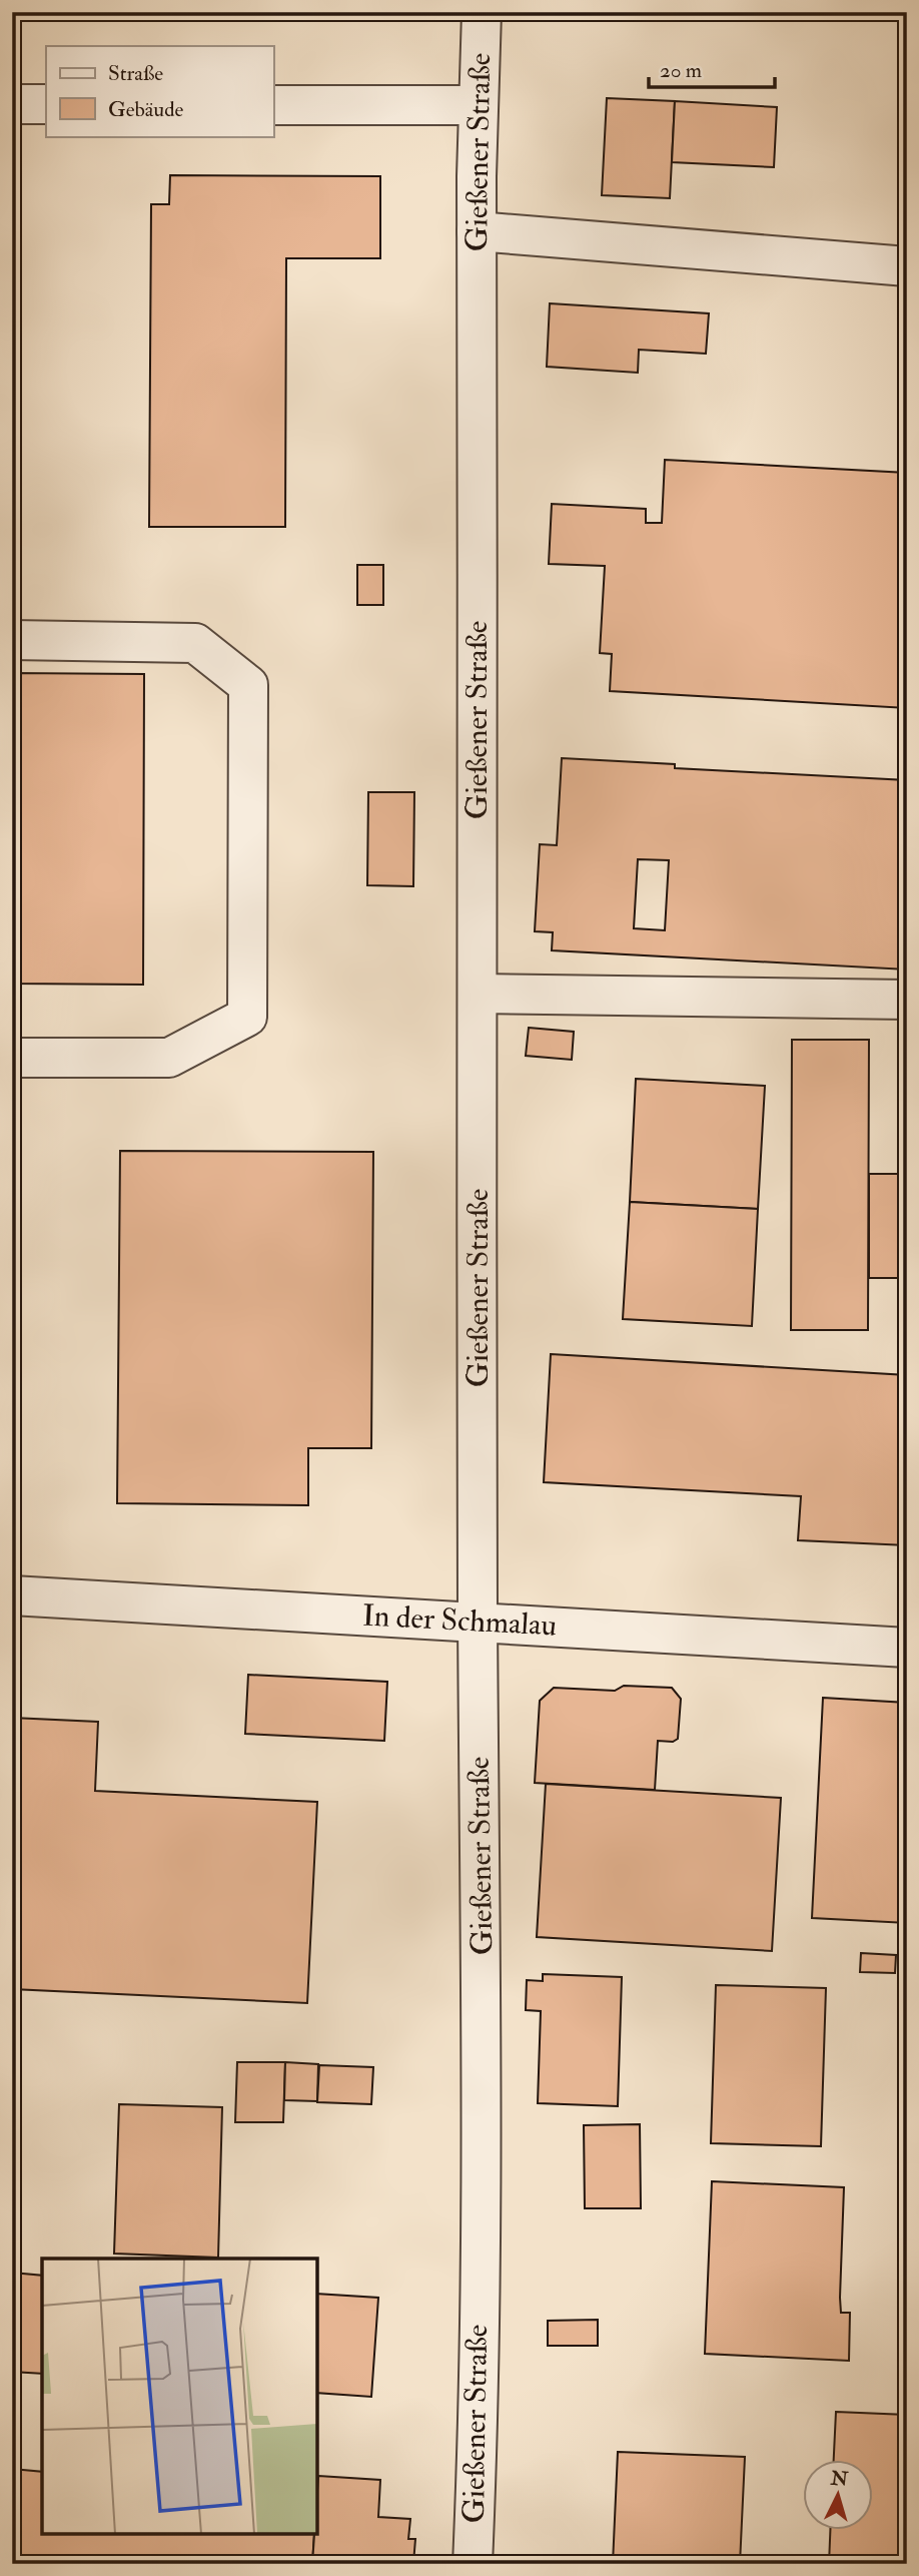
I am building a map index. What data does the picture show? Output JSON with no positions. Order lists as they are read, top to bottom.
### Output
{
  "streets": {
    "street": ["Gießener Straße", "In der Schmalau"]
  },
  "crossings": [
    ["Gießener Straße", "In der Schmalau"]
  ],
  "legend": ["Straße", "Gebäude"],
  "scale_bar": "20 m",
  "north": "top"
}
